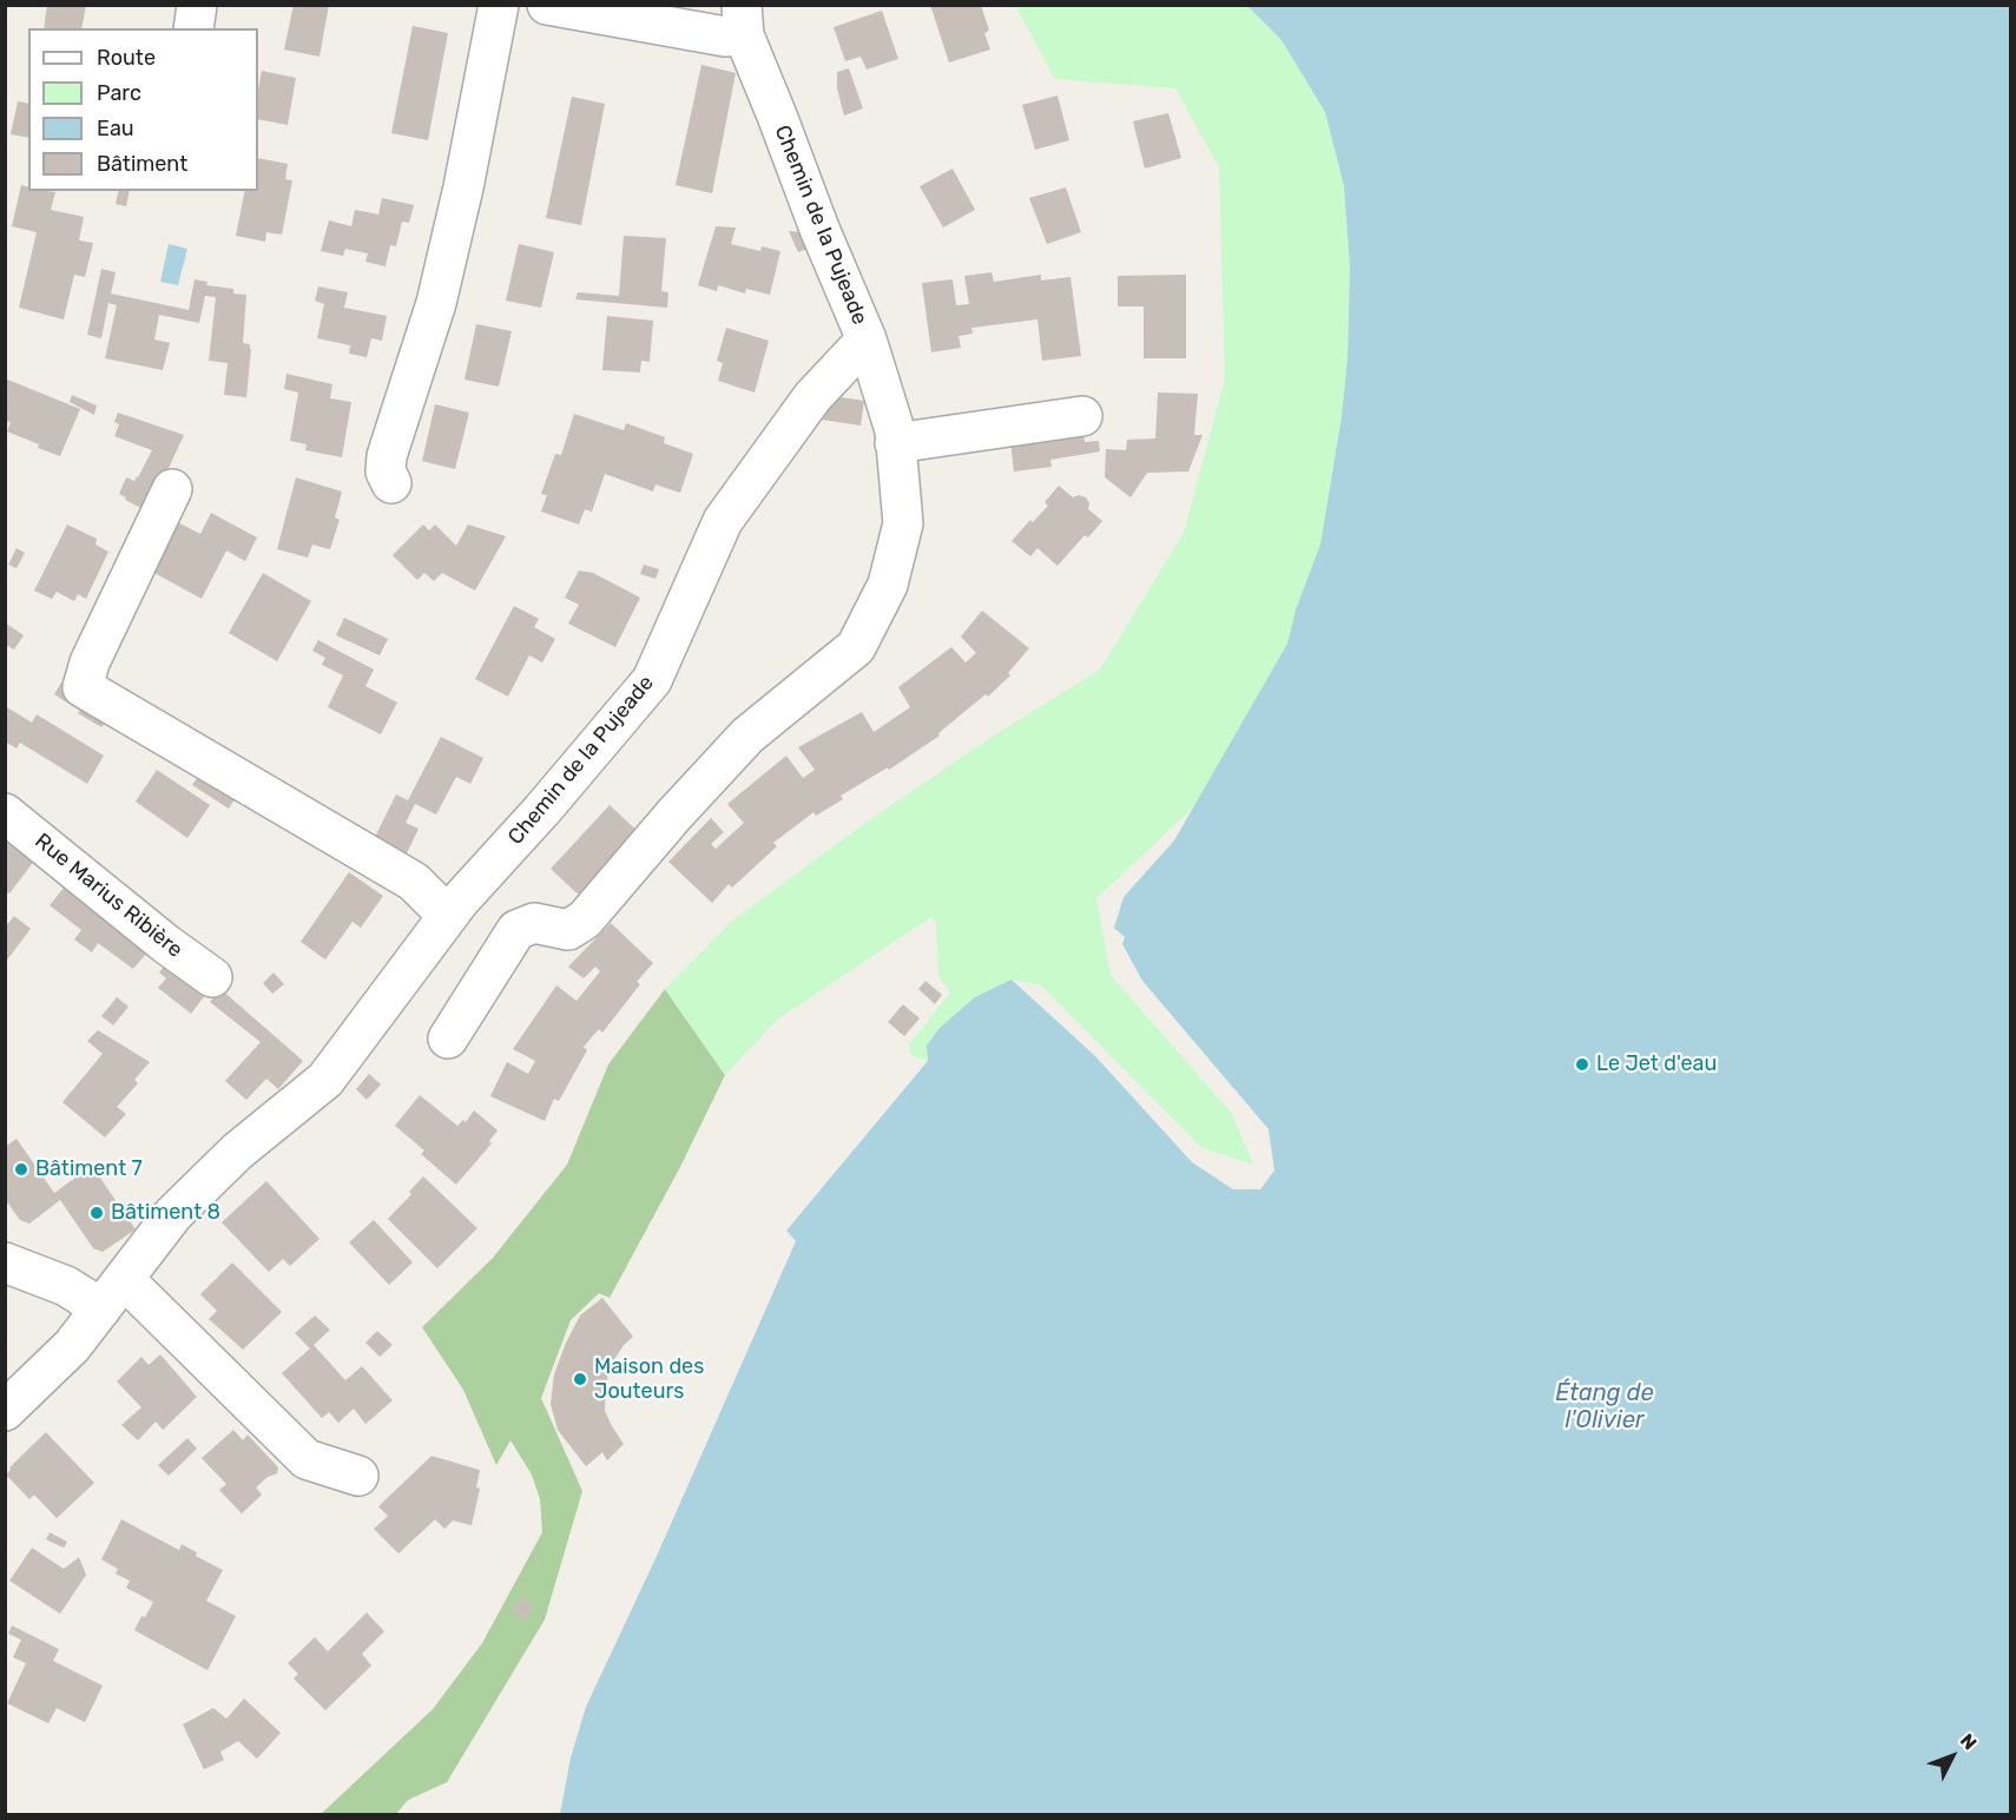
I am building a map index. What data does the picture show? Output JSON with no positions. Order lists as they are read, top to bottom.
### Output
{
  "streets": {
    "street": ["Chemin de la Pujeade", "Rue Marius Ribière"]
  },
  "water": ["Étang de l'Olivier"],
  "places": [
    "Le Jet d'eau",
    "Bâtiment 7",
    "Bâtiment 8",
    "Maison des Jouteurs"
  ],
  "legend": [
    "Route",
    "Parc",
    "Eau",
    "Bâtiment"
  ],
  "north": "top right"
}
